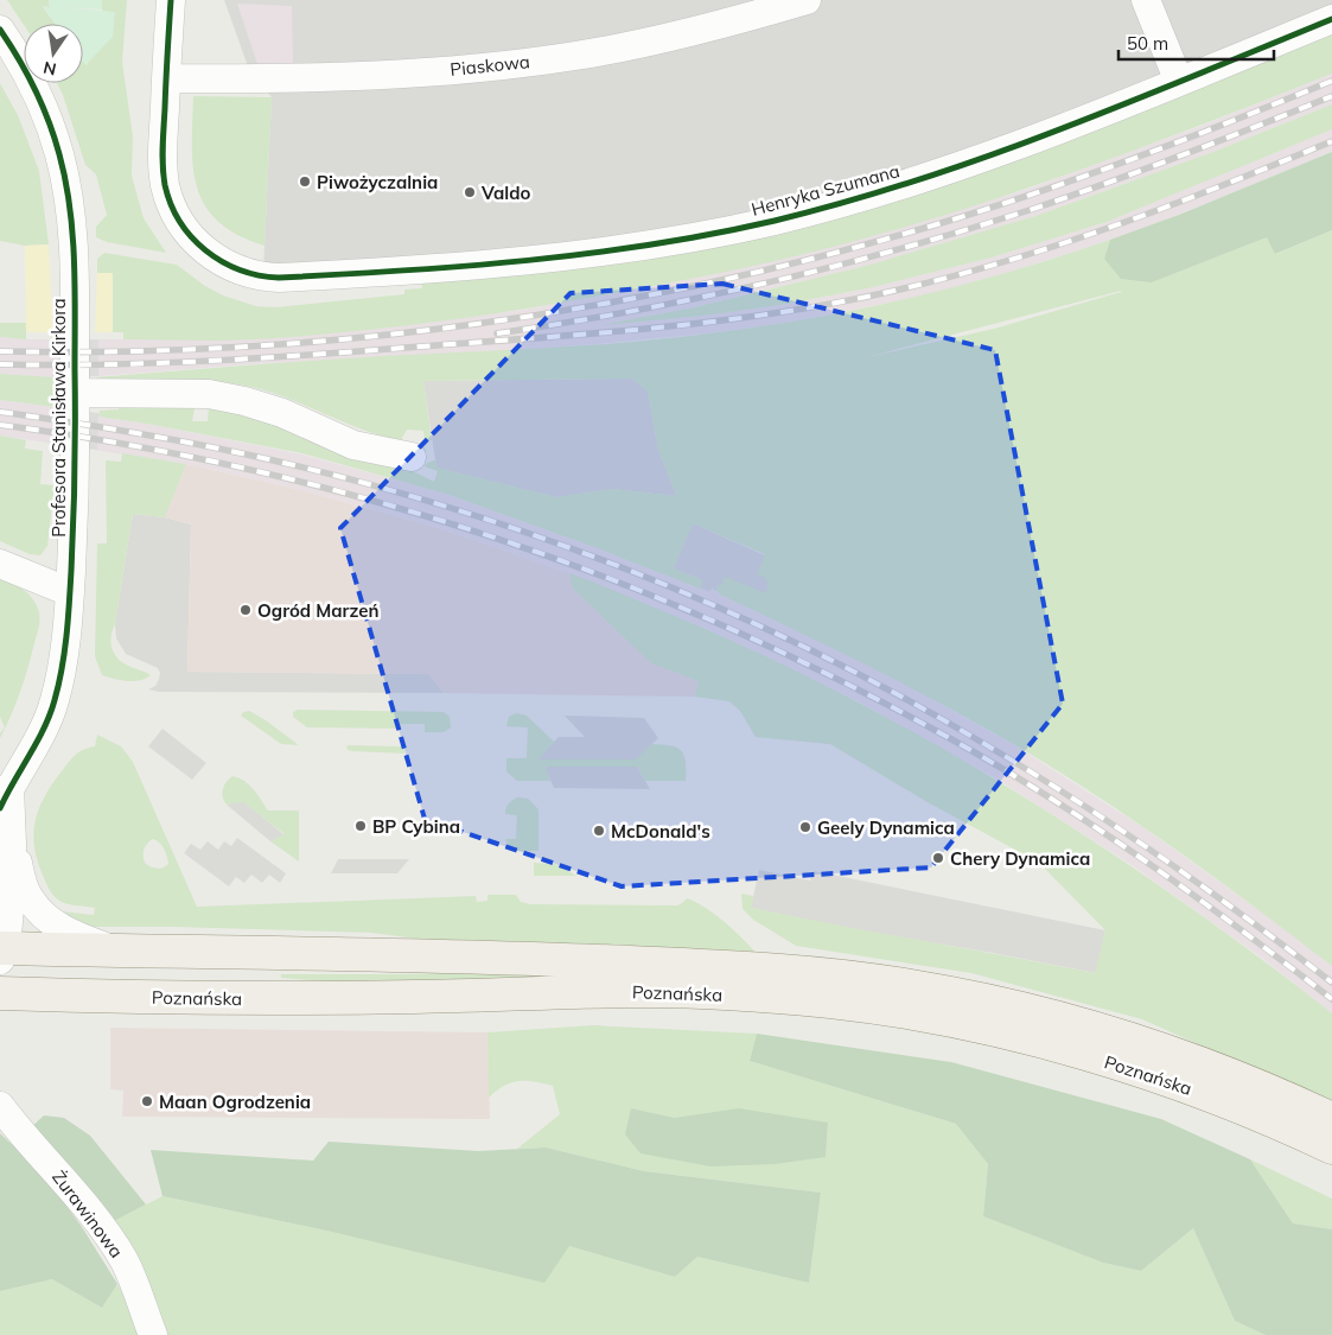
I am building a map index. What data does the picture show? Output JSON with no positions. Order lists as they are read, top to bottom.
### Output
{
  "streets": {
    "main road": ["Poznańska"],
    "street": [
      "Piaskowa",
      "Henryka Szumana",
      "Profesora Stanisława Kirkora",
      "Żurawinowa"
    ]
  },
  "crossings": [
    ["Piaskowa", "Henryka Szumana"],
    ["Profesora Stanisława Kirkora", "Poznańska"]
  ],
  "places": [
    "Piwożyczalnia",
    "Valdo",
    "Ogród Marzeń",
    "BP Cybina",
    "Geely Dynamica",
    "McDonald's",
    "Chery Dynamica",
    "Maan Ogrodzenia"
  ],
  "scale_bar": "50 m",
  "north": "bottom"
}
